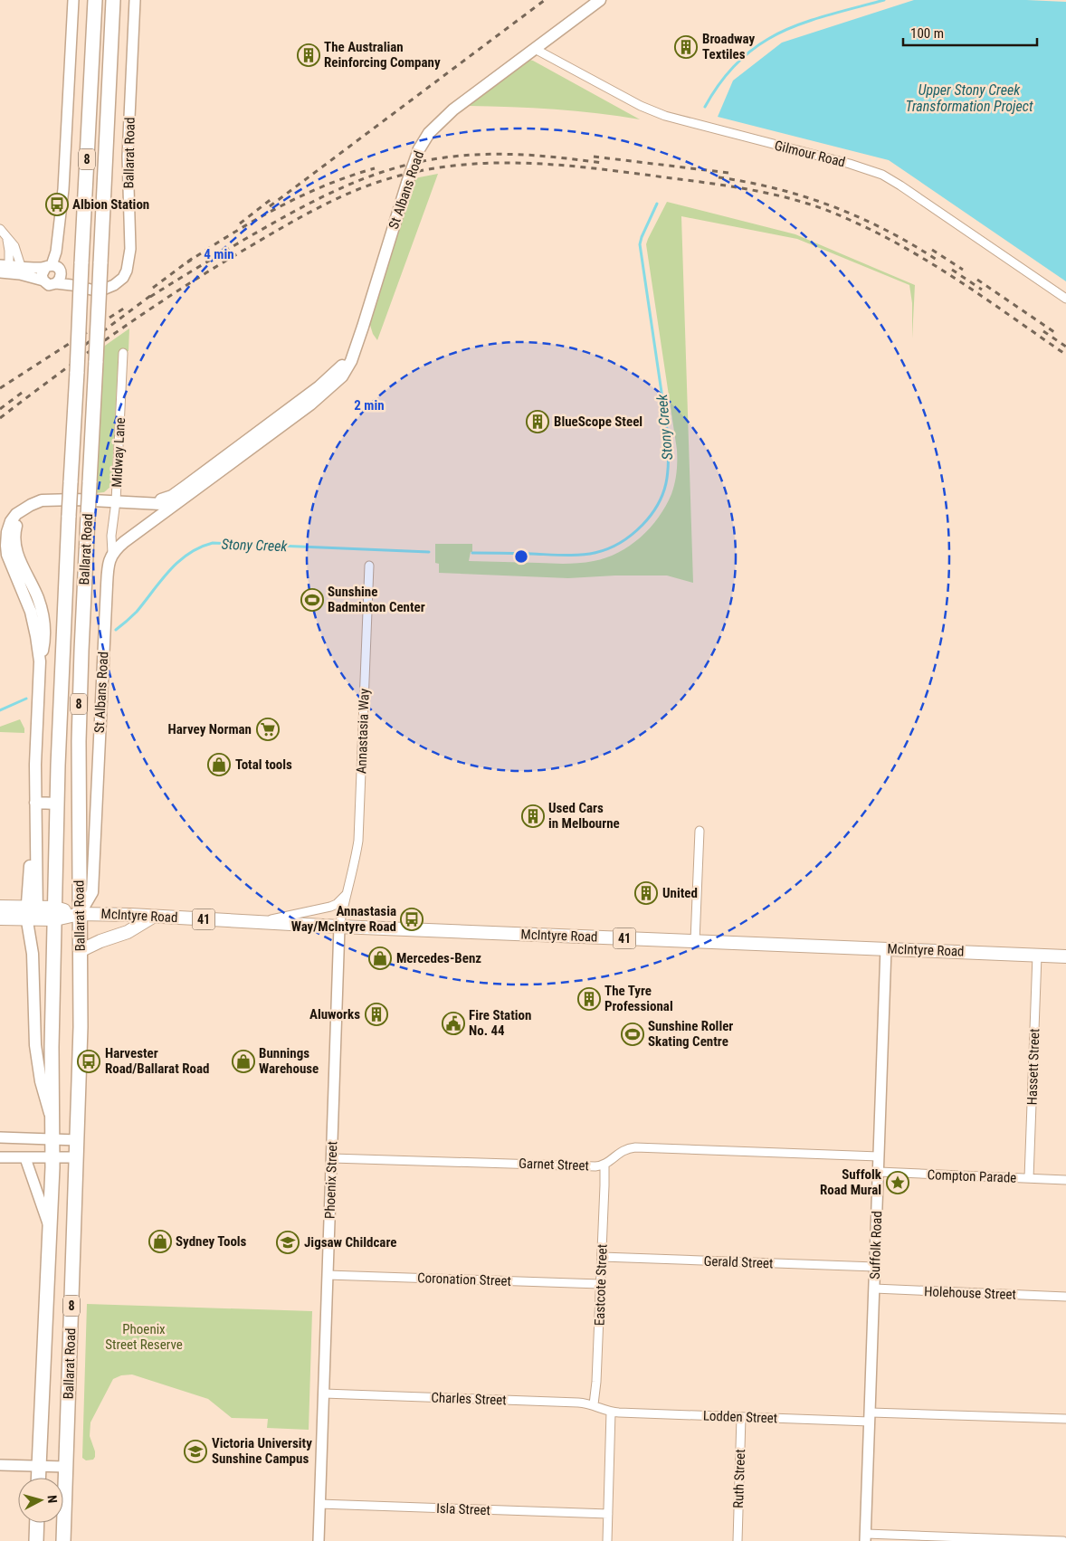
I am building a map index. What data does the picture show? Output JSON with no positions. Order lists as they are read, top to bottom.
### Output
{
  "streets": {
    "highway": ["Ballarat Road", "8"],
    "main road": ["St Albans Road", "McIntyre Road", "41"],
    "street": [
      "Gilmour Road",
      "Midway Lane",
      "Annastasia Way",
      "Hassett Street",
      "Garnet Street",
      "Compton Parade",
      "Phoenix Street",
      "Suffolk Road",
      "Gerald Street",
      "Coronation Street",
      "Eastcote Street",
      "Holehouse Street",
      "Charles Street",
      "Lodden Street",
      "Ruth Street",
      "Isla Street"
    ]
  },
  "crossings": [
    ["Ballarat Road", "St Albans Road"],
    ["Ballarat Road", "McIntyre Road"],
    ["Ballarat Road", "41"],
    ["Gilmour Road", "St Albans Road"],
    ["St Albans Road", "Midway Lane"],
    ["St Albans Road", "McIntyre Road"],
    ["St Albans Road", "41"],
    ["Annastasia Way", "McIntyre Road"],
    ["Annastasia Way", "Phoenix Street"],
    ["McIntyre Road", "41"],
    ["McIntyre Road", "Hassett Street"],
    ["McIntyre Road", "Phoenix Street"],
    ["McIntyre Road", "Suffolk Road"],
    ["Hassett Street", "Compton Parade"],
    ["Garnet Street", "Phoenix Street"],
    ["Garnet Street", "Suffolk Road"],
    ["Garnet Street", "Eastcote Street"],
    ["Compton Parade", "Suffolk Road"],
    ["Phoenix Street", "Coronation Street"],
    ["Phoenix Street", "Charles Street"],
    ["Phoenix Street", "Isla Street"],
    ["Suffolk Road", "Gerald Street"],
    ["Suffolk Road", "Holehouse Street"],
    ["Suffolk Road", "Lodden Street"],
    ["Gerald Street", "Eastcote Street"],
    ["Coronation Street", "Eastcote Street"],
    ["Eastcote Street", "Charles Street"],
    ["Charles Street", "Lodden Street"],
    ["Lodden Street", "Ruth Street"]
  ],
  "water": ["Upper Stony Creek Transformation Project", "Stony Creek"],
  "parks": ["Phoenix Street Reserve"],
  "places": {
    "building": [
      "Broadway Textiles",
      "The Australian Reinforcing Company",
      "BlueScope Steel",
      "Used Cars in Melbourne",
      "United",
      "The Tyre Professional",
      "Aluworks"
    ],
    "bus stop": ["Albion Station", "Annastasia Way/McIntyre Road", "Harvester Road/Ballarat Road"],
    "sports": ["Sunshine Badminton Center", "Sunshine Roller Skating Centre"],
    "supermarket": ["Harvey Norman"],
    "shop": [
      "Total tools",
      "Mercedes-Benz",
      "Bunnings Warehouse",
      "Sydney Tools"
    ],
    "public building": ["Fire Station No. 44"],
    "place": ["Suffolk Road Mural"],
    "school or university": ["Jigsaw Childcare", "Victoria University Sunshine Campus"]
  },
  "scale_bar": "100 m",
  "north": "right",
  "rings": ["4 min", "2 min"]
}
